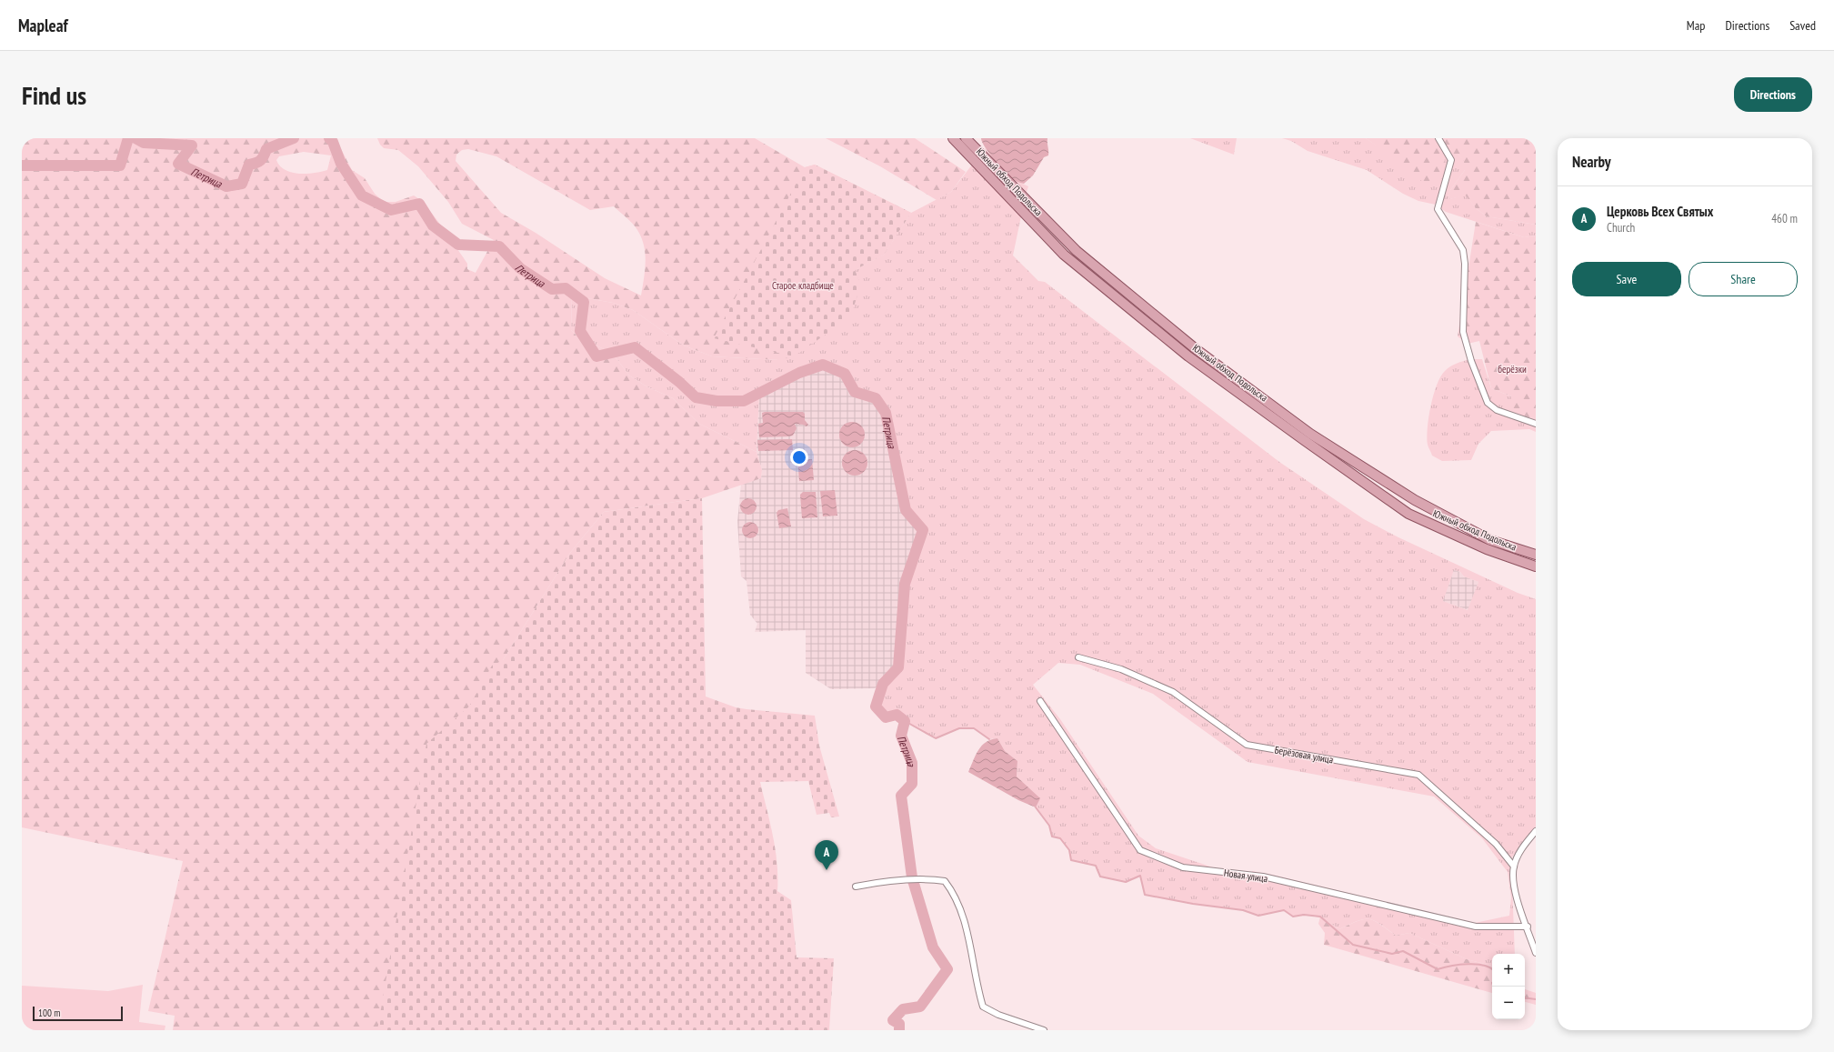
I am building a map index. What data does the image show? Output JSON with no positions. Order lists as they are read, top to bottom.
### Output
{
  "streets": {
    "main road": ["Южный обход Подольска"],
    "street": ["Берёзовая улица", "Новая улица"]
  },
  "water": ["Петрица"],
  "parks": ["Старое кладбище", "берёзки"],
  "scale_bar": "100 m",
  "page": {
    "header": "Mapleaf",
    "nav": ["Map", "Directions", "Saved"],
    "buttons": [
      "Directions",
      ["Save", "Share"]
    ],
    "title": "Find us",
    "heading": "Nearby",
    "list": [
      {
        "mark": "A",
        "name": "Церковь Всех Святых",
        "note": "Church",
        "value": "460 m"
      }
    ],
    "pins": "A",
    "map_buttons": ["+", "−"],
    "scale": "100 m"
  }
}
